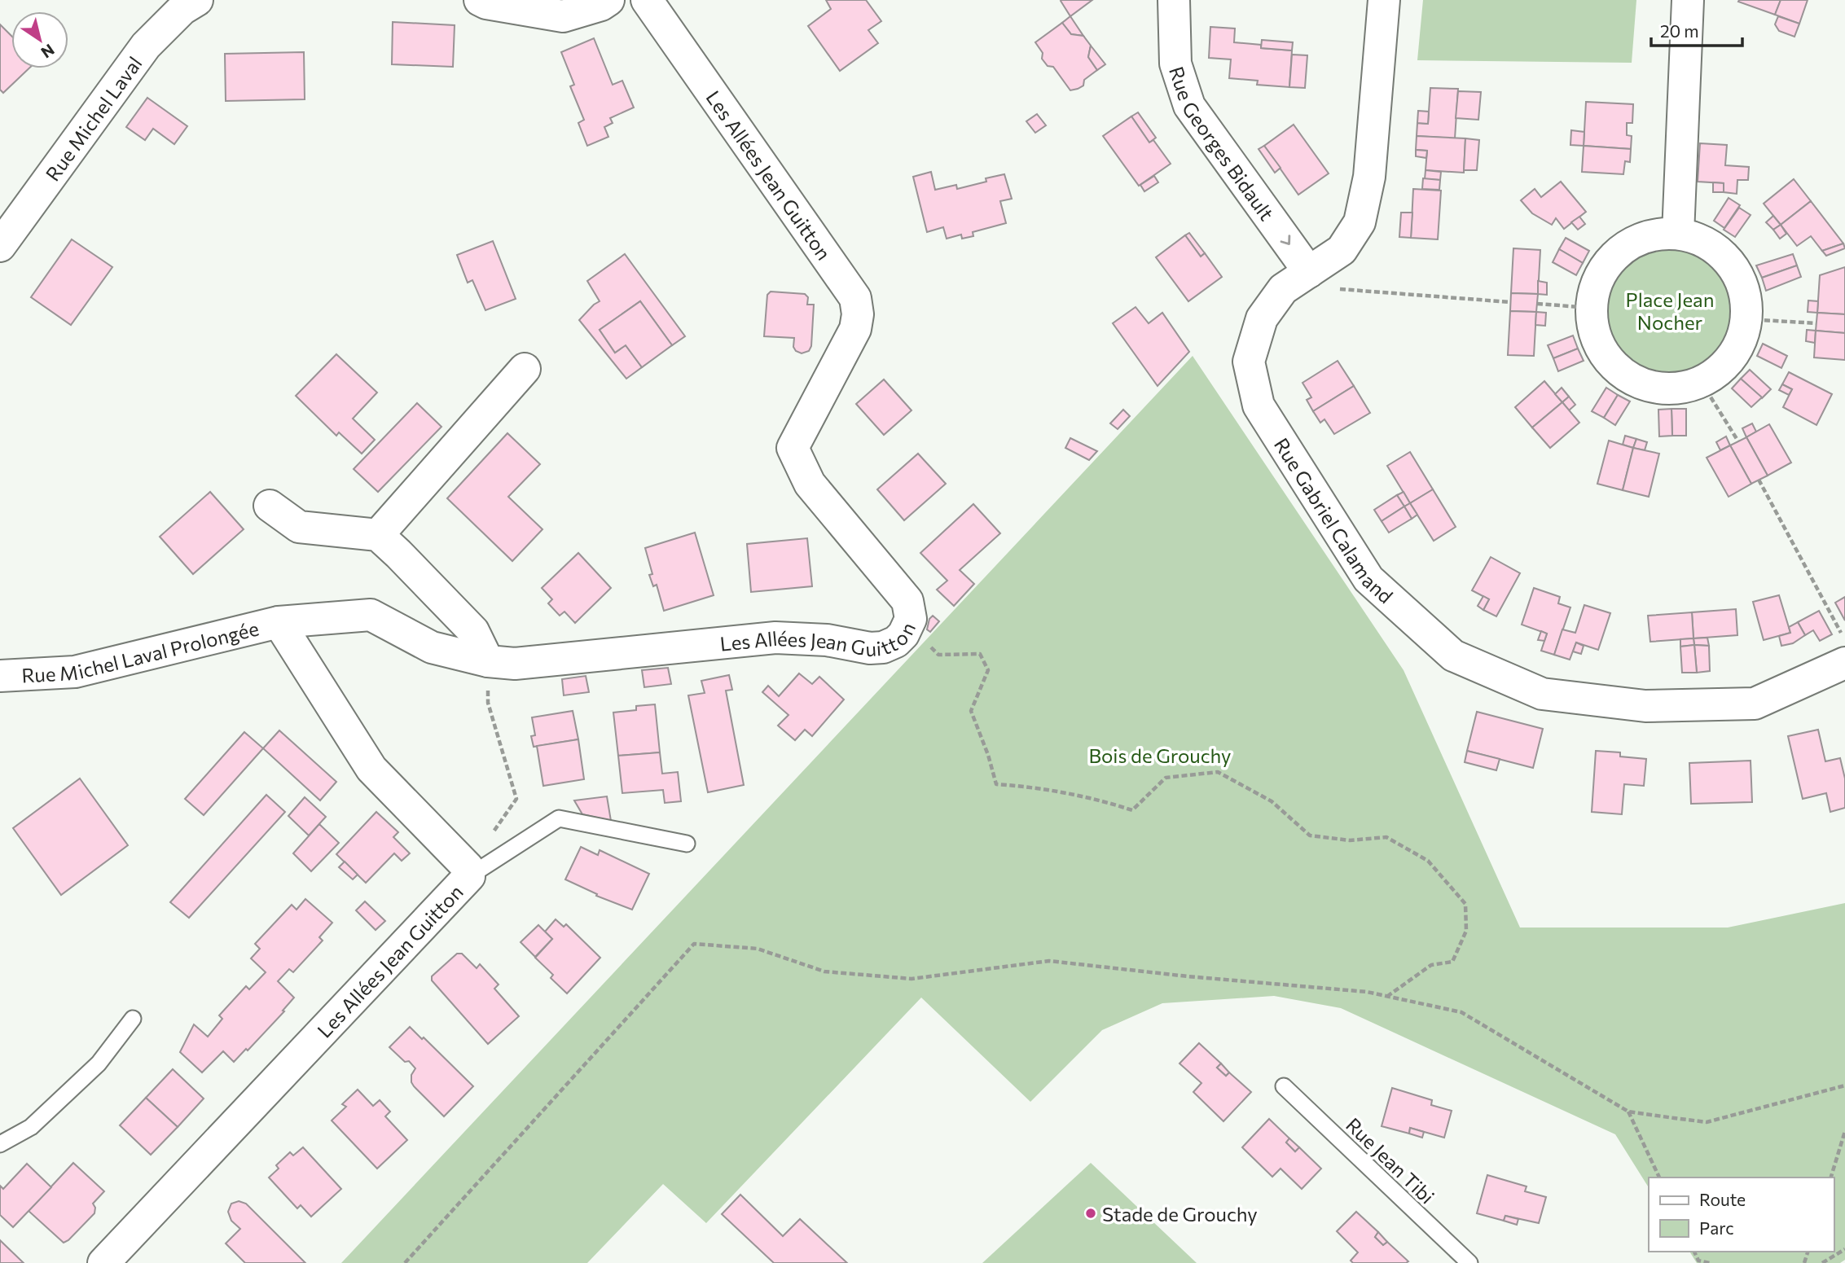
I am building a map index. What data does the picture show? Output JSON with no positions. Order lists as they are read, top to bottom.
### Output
{
  "streets": {
    "street": [
      "Rue Michel Laval",
      "Rue Georges Bidault",
      "Les Allées Jean Guitton",
      "Rue Gabriel Calamand",
      "Rue Michel Laval Prolongée"
    ],
    "lane": ["Rue Jean Tibi"]
  },
  "crossings": [
    ["Rue Georges Bidault", "Rue Gabriel Calamand"],
    ["Les Allées Jean Guitton", "Rue Michel Laval Prolongée"]
  ],
  "one_way": ["Rue Georges Bidault"],
  "parks": ["Place Jean Nocher", "Bois de Grouchy"],
  "places": ["Stade de Grouchy"],
  "legend": ["Route", "Parc"],
  "scale_bar": "20 m",
  "north": "bottom right"
}
